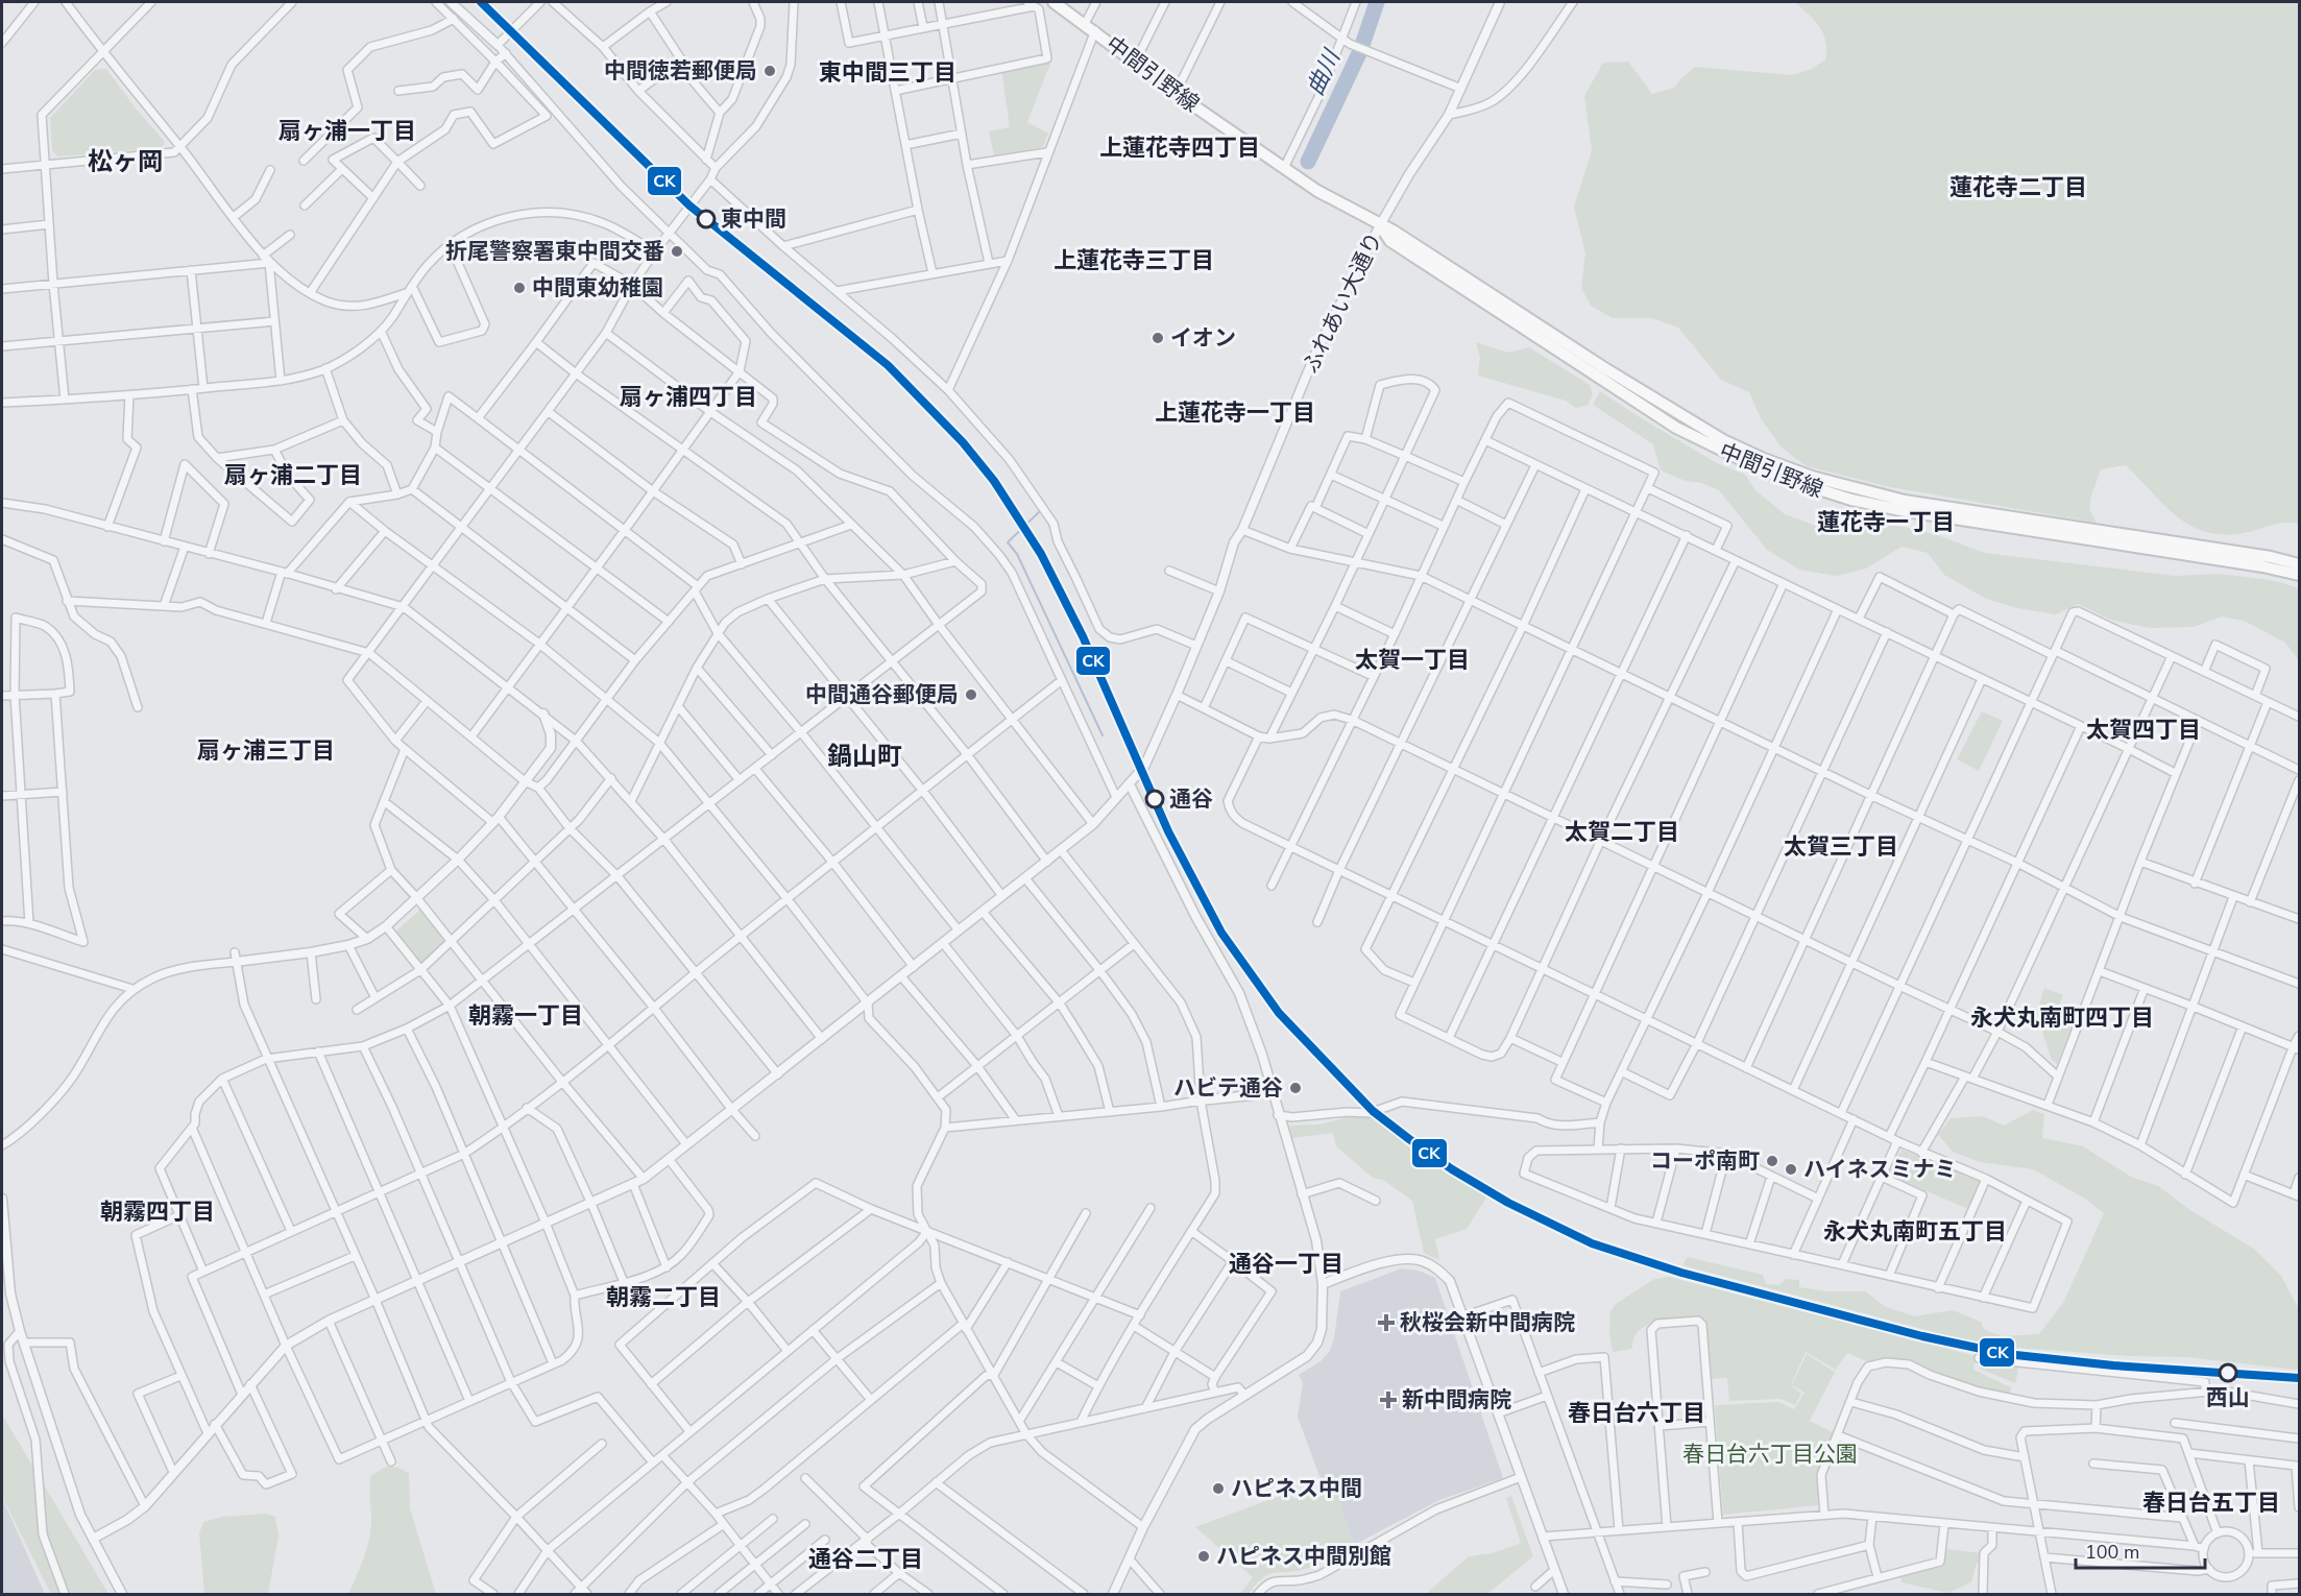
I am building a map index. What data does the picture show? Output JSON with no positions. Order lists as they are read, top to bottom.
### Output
{
  "streets": {
    "main road": ["中間引野線"],
    "street": ["ふれあい大通り"]
  },
  "crossings": [
    ["中間引野線", "ふれあい大通り"]
  ],
  "districts": [
    "東中間三丁目",
    "扇ヶ浦一丁目",
    "上蓮花寺四丁目",
    "松ヶ岡",
    "蓮花寺二丁目",
    "上蓮花寺三丁目",
    "扇ヶ浦四丁目",
    "上蓮花寺一丁目",
    "扇ヶ浦二丁目",
    "蓮花寺一丁目",
    "太賀一丁目",
    "太賀四丁目",
    "扇ヶ浦三丁目",
    "鍋山町",
    "太賀二丁目",
    "太賀三丁目",
    "朝霧一丁目",
    "永犬丸南町四丁目",
    "朝霧四丁目",
    "永犬丸南町五丁目",
    "通谷一丁目",
    "朝霧二丁目",
    "春日台六丁目",
    "春日台五丁目",
    "通谷二丁目"
  ],
  "water": ["曲川"],
  "parks": ["春日台六丁目公園"],
  "places": {
    "other": [
      "中間徳若郵便局",
      "東中間",
      "折尾警察署東中間交番",
      "中間東幼稚園",
      "イオン",
      "中間通谷郵便局",
      "通谷",
      "ハビテ通谷",
      "コーポ南町",
      "ハイネスミナミ",
      "西山",
      "ハピネス中間",
      "ハピネス中間別館"
    ],
    "health": ["秋桜会新中間病院", "新中間病院"]
  },
  "lines": ["transit line CK"],
  "scale_bar": "100 m"
}
